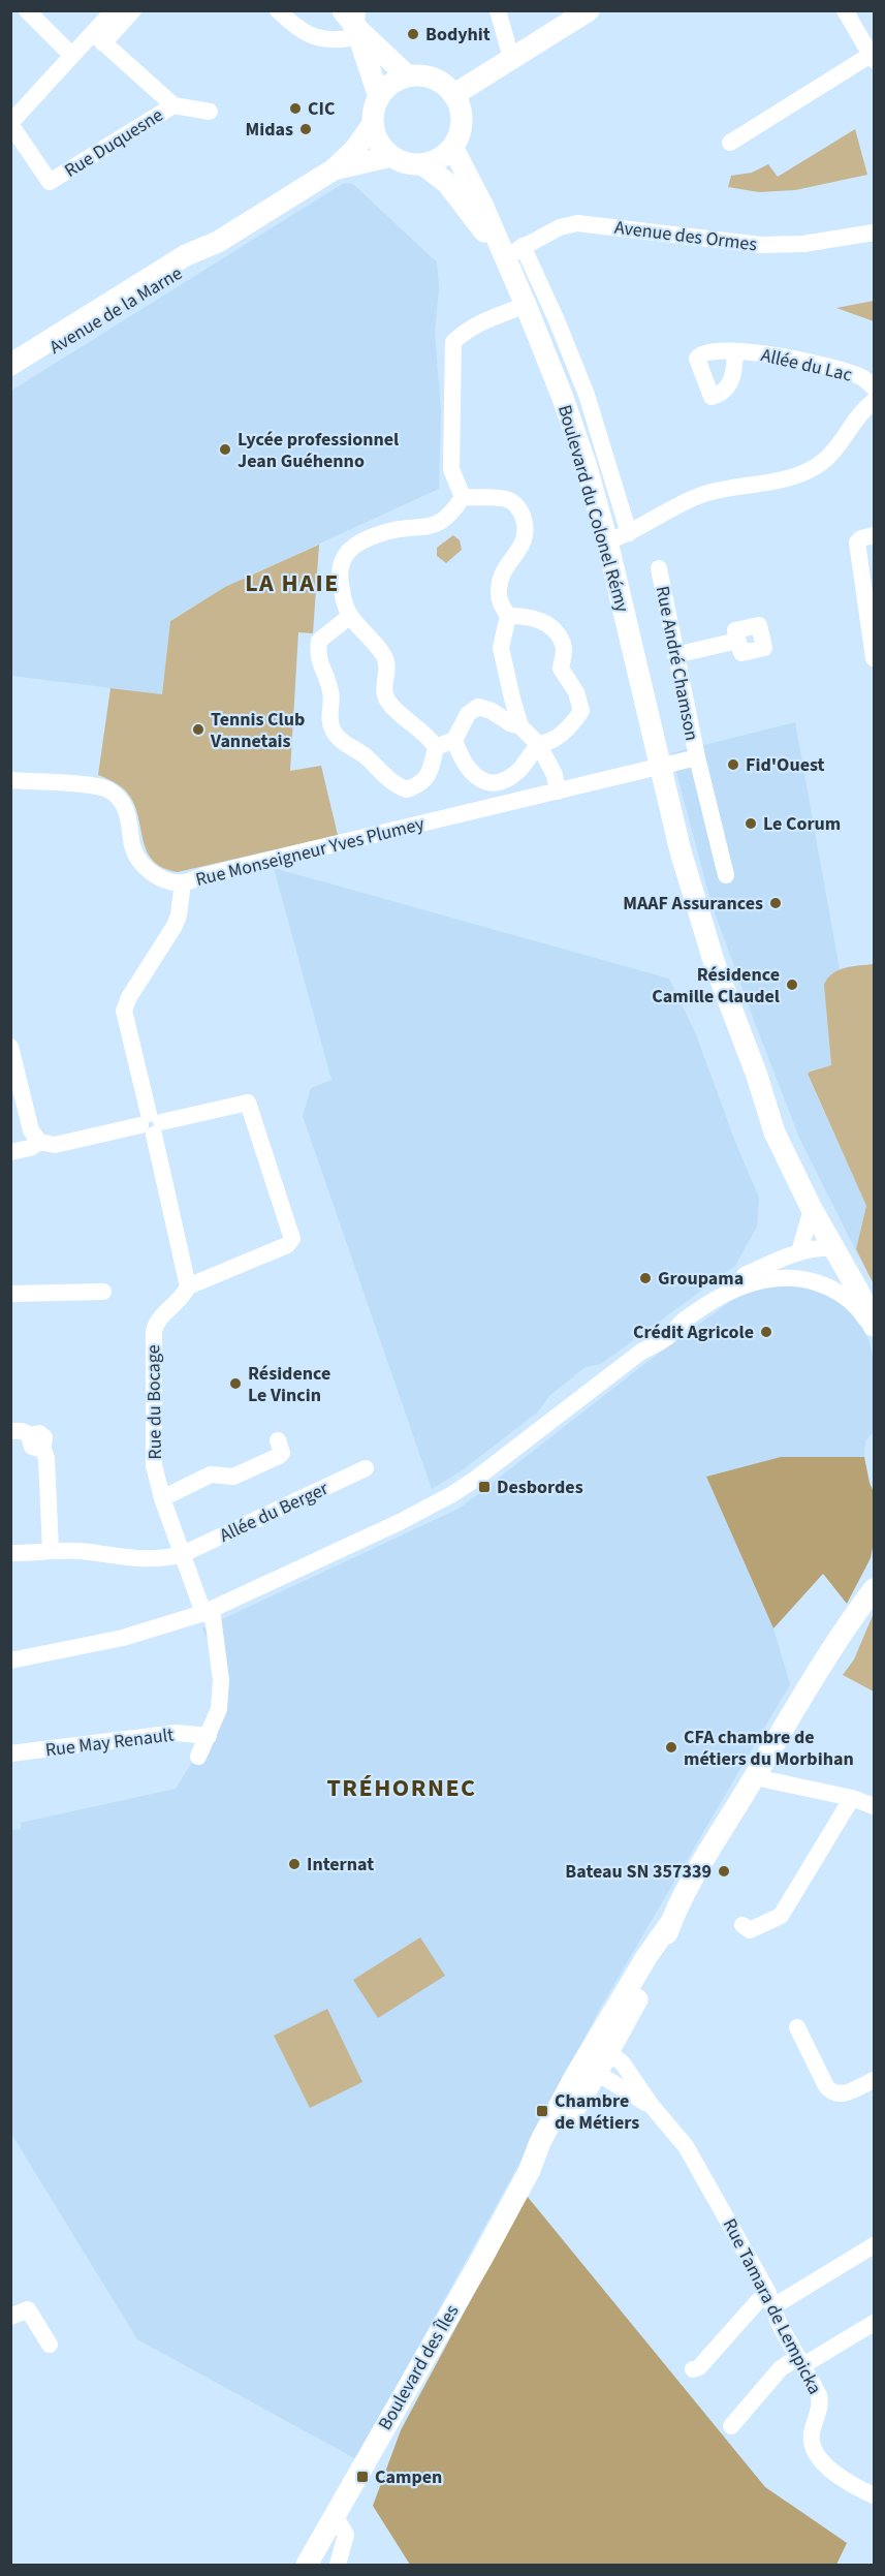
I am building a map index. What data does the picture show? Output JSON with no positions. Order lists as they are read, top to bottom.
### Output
{
  "streets": {
    "main road": ["Avenue de la Marne", "Boulevard du Colonel Rémy", "Boulevard des Îles"],
    "street": [
      "Rue Duquesne",
      "Avenue des Ormes",
      "Allée du Lac",
      "Rue André Chamson",
      "Rue Monseigneur Yves Plumey",
      "Rue du Bocage",
      "Allée du Berger",
      "Rue May Renault",
      "Rue Tamara de Lempicka"
    ]
  },
  "crossings": [
    ["Avenue des Ormes", "Boulevard du Colonel Rémy"],
    ["Avenue de la Marne", "Boulevard du Colonel Rémy"],
    ["Boulevard du Colonel Rémy", "Rue Monseigneur Yves Plumey"],
    ["Rue du Bocage", "Allée du Berger"],
    ["Rue du Bocage", "Rue May Renault"],
    ["Rue Tamara de Lempicka", "Boulevard des Îles"]
  ],
  "districts": ["LA HAIE", "TRÉHORNEC"],
  "places": {
    "other": [
      "Bodyhit",
      "CIC",
      "Midas",
      "Lycée professionnel Jean Guéhenno",
      "Tennis Club Vannetais",
      "Fid'Ouest",
      "Le Corum",
      "MAAF Assurances",
      "Résidence Camille Claudel",
      "Groupama",
      "Crédit Agricole",
      "Résidence Le Vincin",
      "CFA chambre de métiers du Morbihan",
      "Internat",
      "Bateau SN 357339"
    ],
    "transit": ["Desbordes", "Chambre de Métiers", "Campen"]
  }
}
